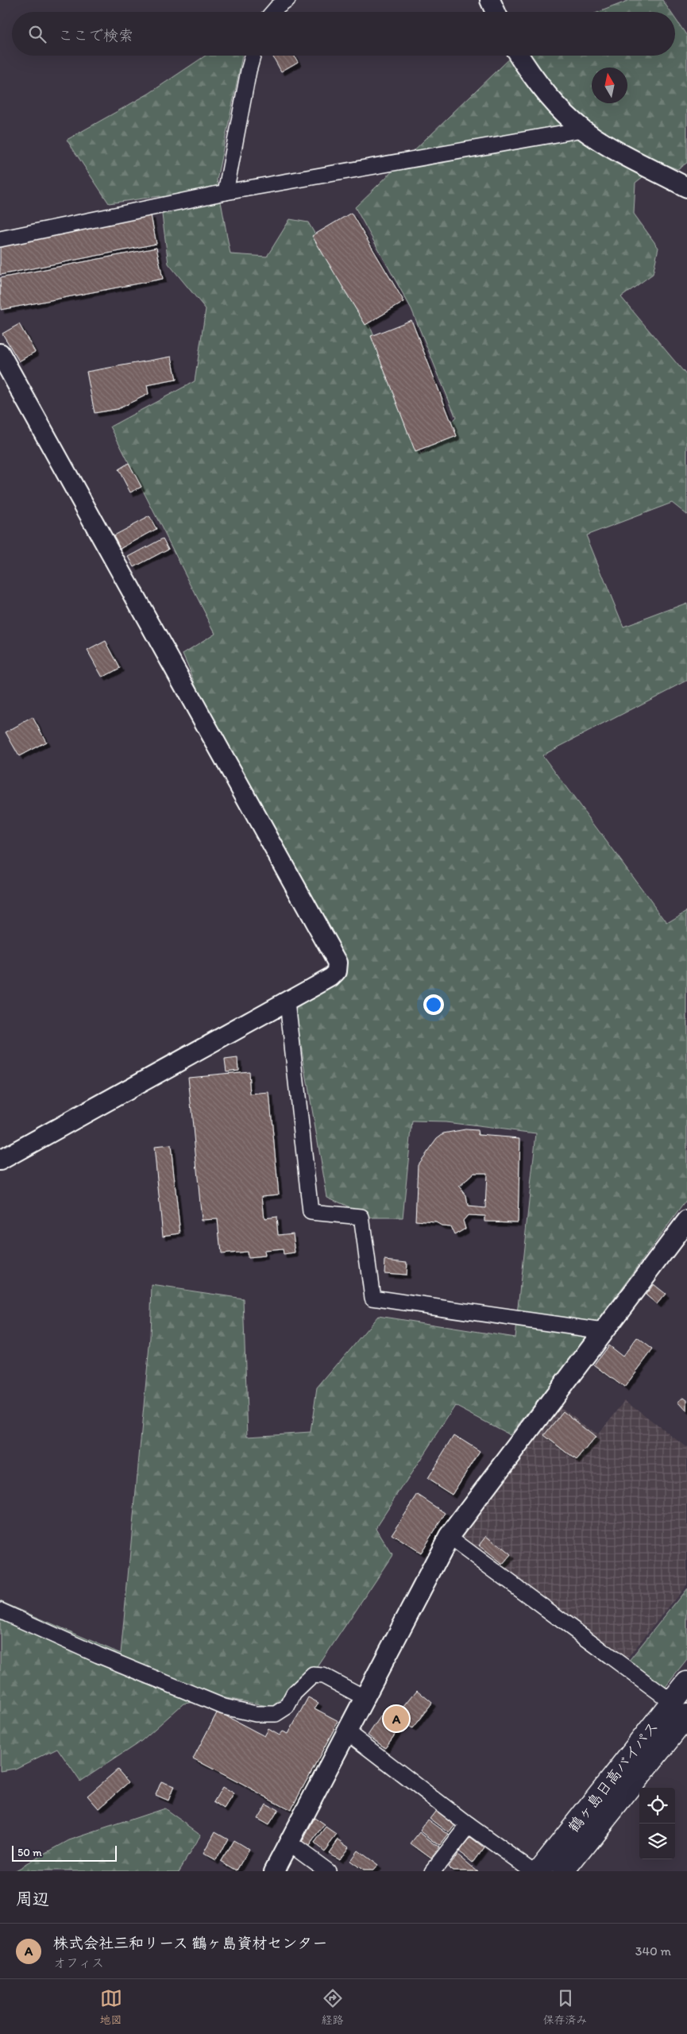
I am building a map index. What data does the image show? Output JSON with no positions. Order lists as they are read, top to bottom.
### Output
{
  "streets": {
    "highway": ["鶴ヶ島日高バイパス"]
  },
  "scale_bar": "50 m",
  "north": "top",
  "page": {
    "search": "ここで検索",
    "pins": "A",
    "scale": "50 m",
    "heading": "周辺",
    "list": [
      {
        "mark": "A",
        "name": "株式会社三和リース 鶴ヶ島資材センター",
        "note": "オフィス",
        "value": "340 m"
      }
    ],
    "nav": ["地図", "経路", "保存済み"]
  }
}
